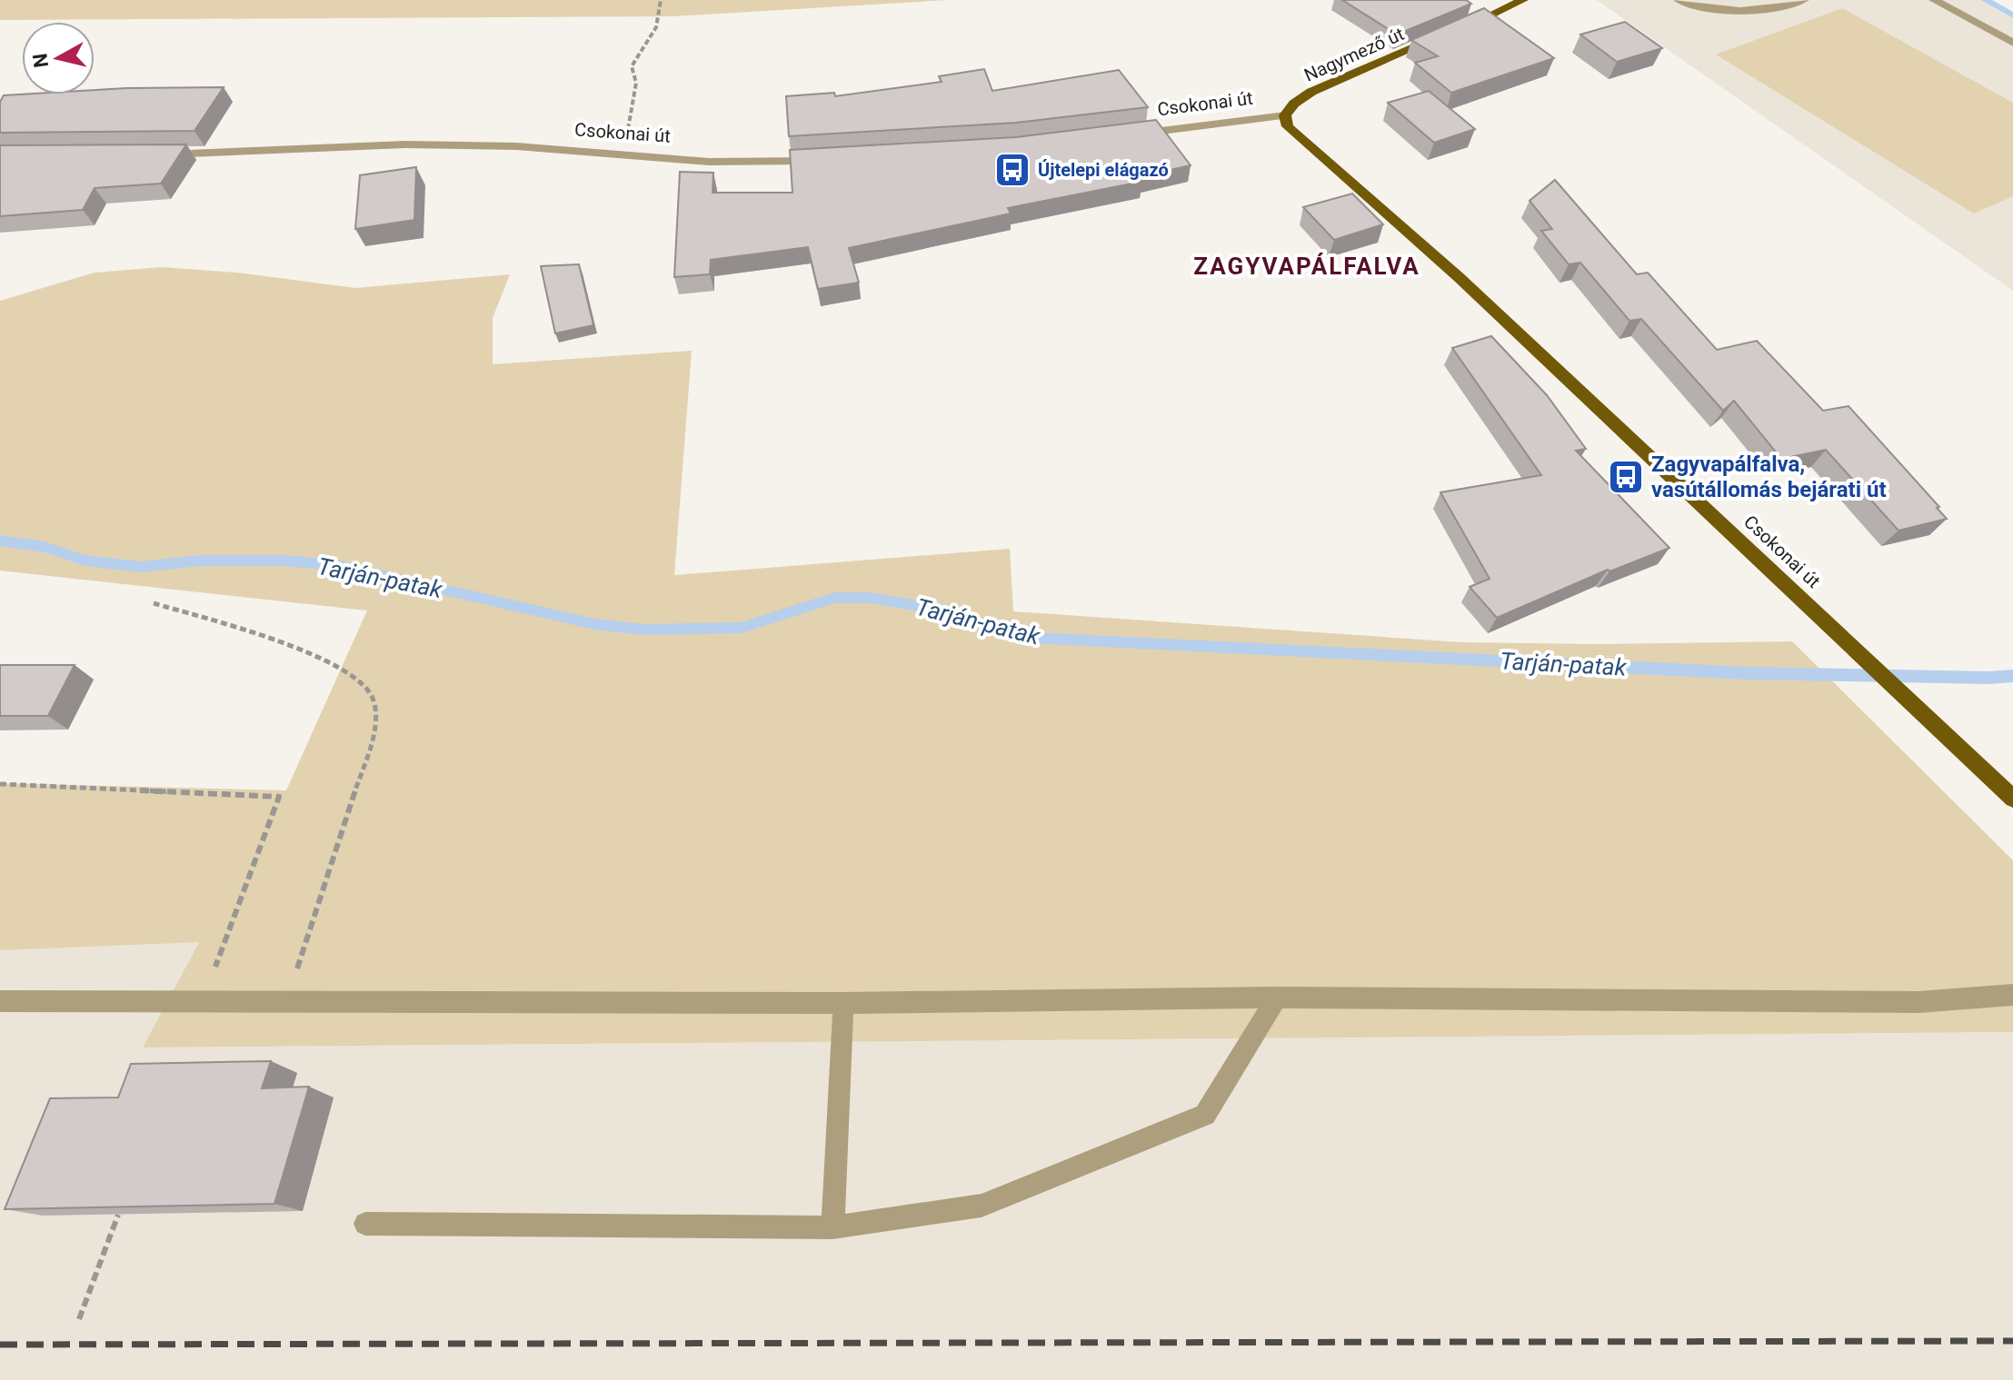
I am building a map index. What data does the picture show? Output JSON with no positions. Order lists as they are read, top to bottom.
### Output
{
  "streets": {
    "main road": ["Nagymező út", "Csokonai út"]
  },
  "crossings": [
    ["Nagymező út", "Csokonai út"]
  ],
  "districts": ["ZAGYVAPÁLFALVA"],
  "water": ["Tarján-patak"],
  "places": {
    "bus stop": ["Újtelepi elágazó", "Zagyvapálfalva, vasútállomás bejárati út"]
  },
  "north": "left"
}
